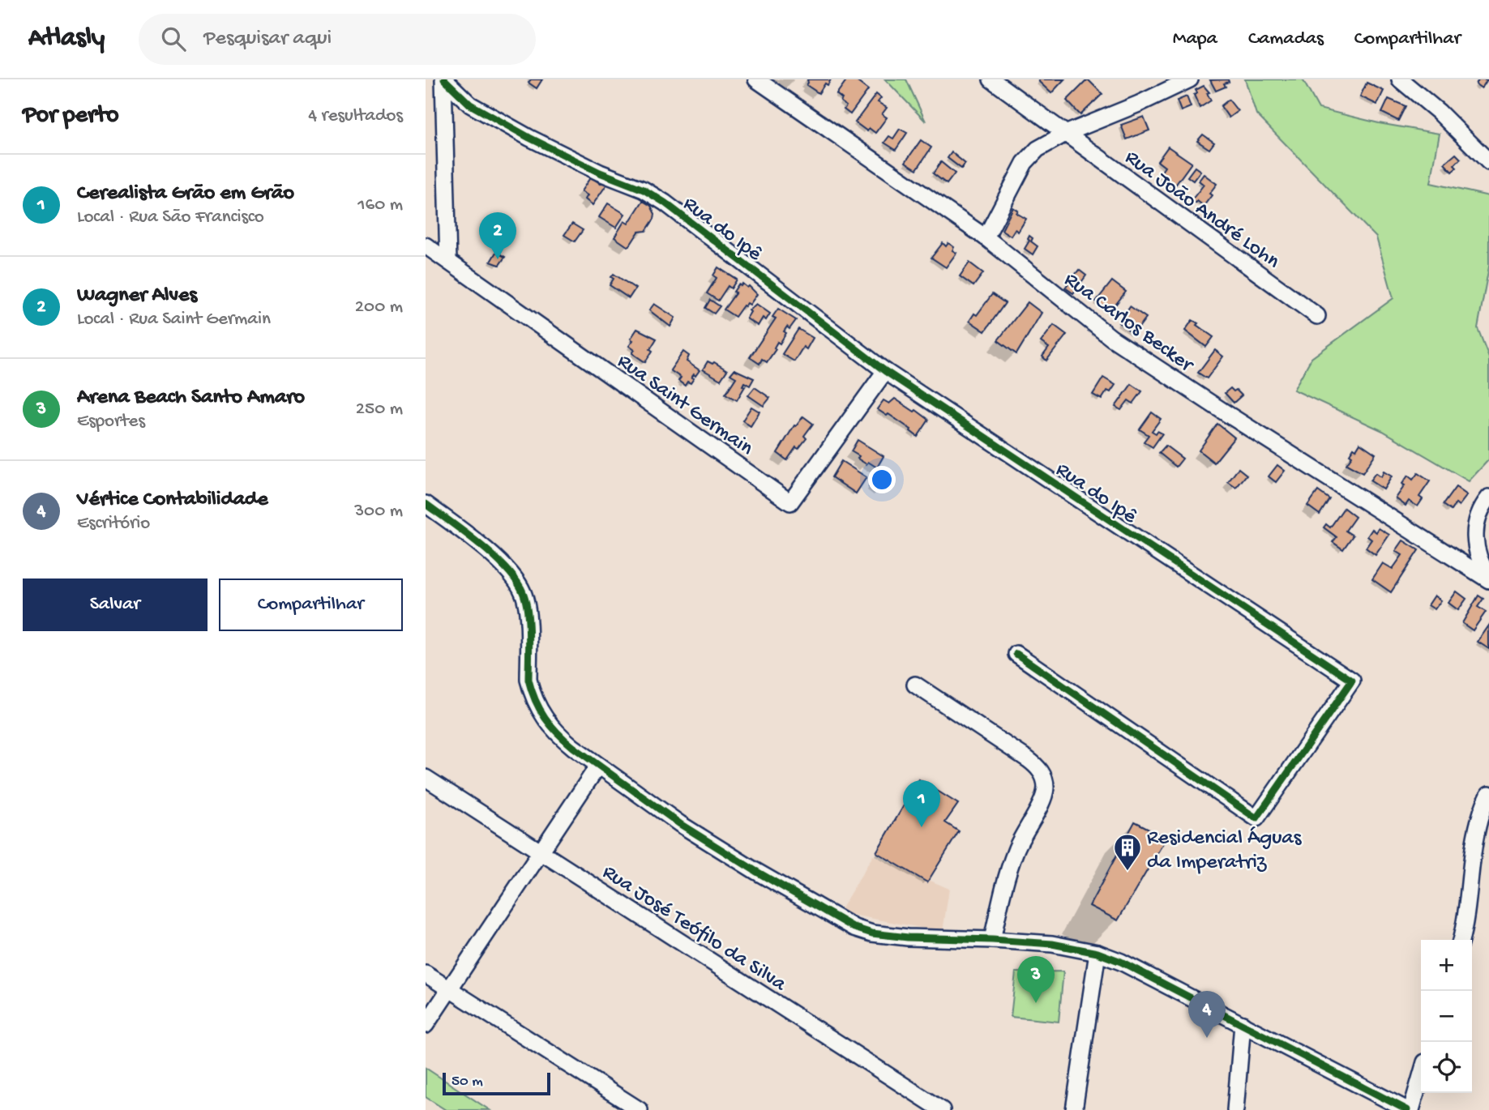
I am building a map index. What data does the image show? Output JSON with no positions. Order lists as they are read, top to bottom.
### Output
{
  "streets": {
    "street": [
      "Rua João André Lohn",
      "Rua do Ipê",
      "Rua Carlos Becker",
      "Rua Saint Germain",
      "Rua José Teófilo da Silva"
    ]
  },
  "crossings": [
    ["Rua do Ipê", "Rua Saint Germain"]
  ],
  "places": {
    "building": ["Residencial Águas da Imperatriz"]
  },
  "scale_bar": "50 m",
  "page": {
    "header": "Atlasly",
    "search": "Pesquisar aqui",
    "nav": ["Mapa", "Camadas", "Compartilhar"],
    "heading": ["Por perto", "4 resultados"],
    "list": [
      {
        "mark": "1",
        "name": "Cerealista Grão em Grão",
        "note": "Local · Rua São Francisco",
        "value": "160 m"
      },
      {
        "mark": "2",
        "name": "Wagner Alves",
        "note": "Local · Rua Saint Germain",
        "value": "200 m"
      },
      {
        "mark": "3",
        "name": "Arena Beach Santo Amaro",
        "note": "Esportes",
        "value": "250 m"
      },
      {
        "mark": "4",
        "name": "Vértice Contabilidade",
        "note": "Escritório",
        "value": "300 m"
      }
    ],
    "pins": [
      "2",
      "1",
      "3",
      "4"
    ],
    "buttons": ["Salvar", "Compartilhar"],
    "map_buttons": ["+", "−"],
    "scale": "50 m"
  }
}
